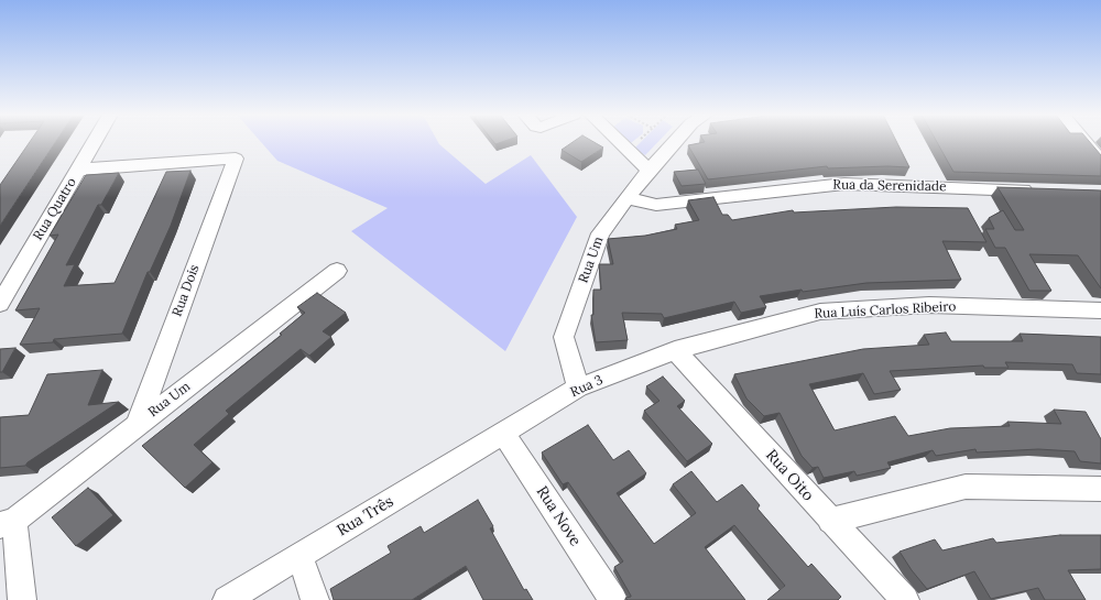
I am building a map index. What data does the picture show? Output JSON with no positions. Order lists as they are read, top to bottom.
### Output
{
  "streets": {
    "street": [
      "Rua da Serenidade",
      "Rua Quatro",
      "Rua Um",
      "Rua Dois",
      "Rua Luís Carlos Ribeiro",
      "Rua 3",
      "Rua Oito",
      "Rua Três",
      "Rua Nove"
    ]
  },
  "crossings": [
    ["Rua da Serenidade", "Rua Um"],
    ["Rua Quatro", "Rua Dois"],
    ["Rua Um", "Rua Dois"],
    ["Rua Um", "Rua 3"],
    ["Rua Luís Carlos Ribeiro", "Rua 3"],
    ["Rua Luís Carlos Ribeiro", "Rua Oito"],
    ["Rua 3", "Rua Oito"],
    ["Rua 3", "Rua Três"],
    ["Rua 3", "Rua Nove"],
    ["Rua Três", "Rua Nove"]
  ]
}
